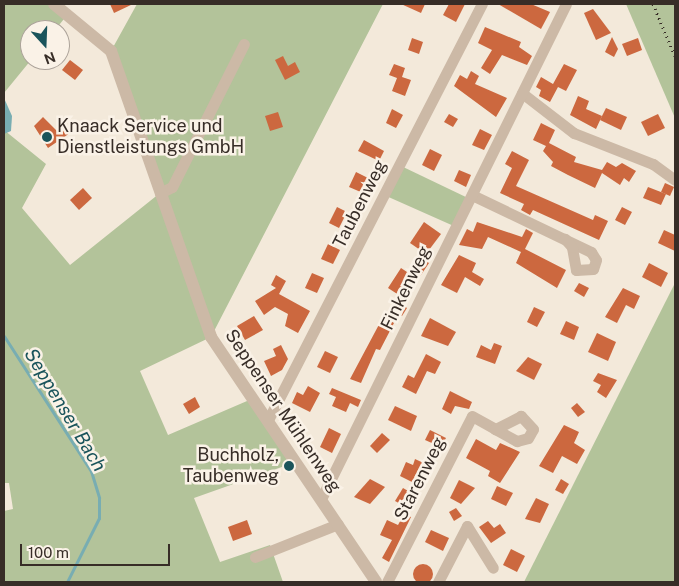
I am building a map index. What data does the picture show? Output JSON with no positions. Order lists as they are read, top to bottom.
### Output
{
  "streets": {
    "street": [
      "Taubenweg",
      "Finkenweg",
      "Seppenser Mühlenweg",
      "Starenweg"
    ]
  },
  "crossings": [
    ["Taubenweg", "Seppenser Mühlenweg"],
    ["Finkenweg", "Seppenser Mühlenweg"]
  ],
  "water": ["Seppenser Bach"],
  "places": ["Knaack Service und Dienstleistungs GmbH", "Buchholz, Taubenweg"],
  "scale_bar": "100 m",
  "north": "bottom"
}
